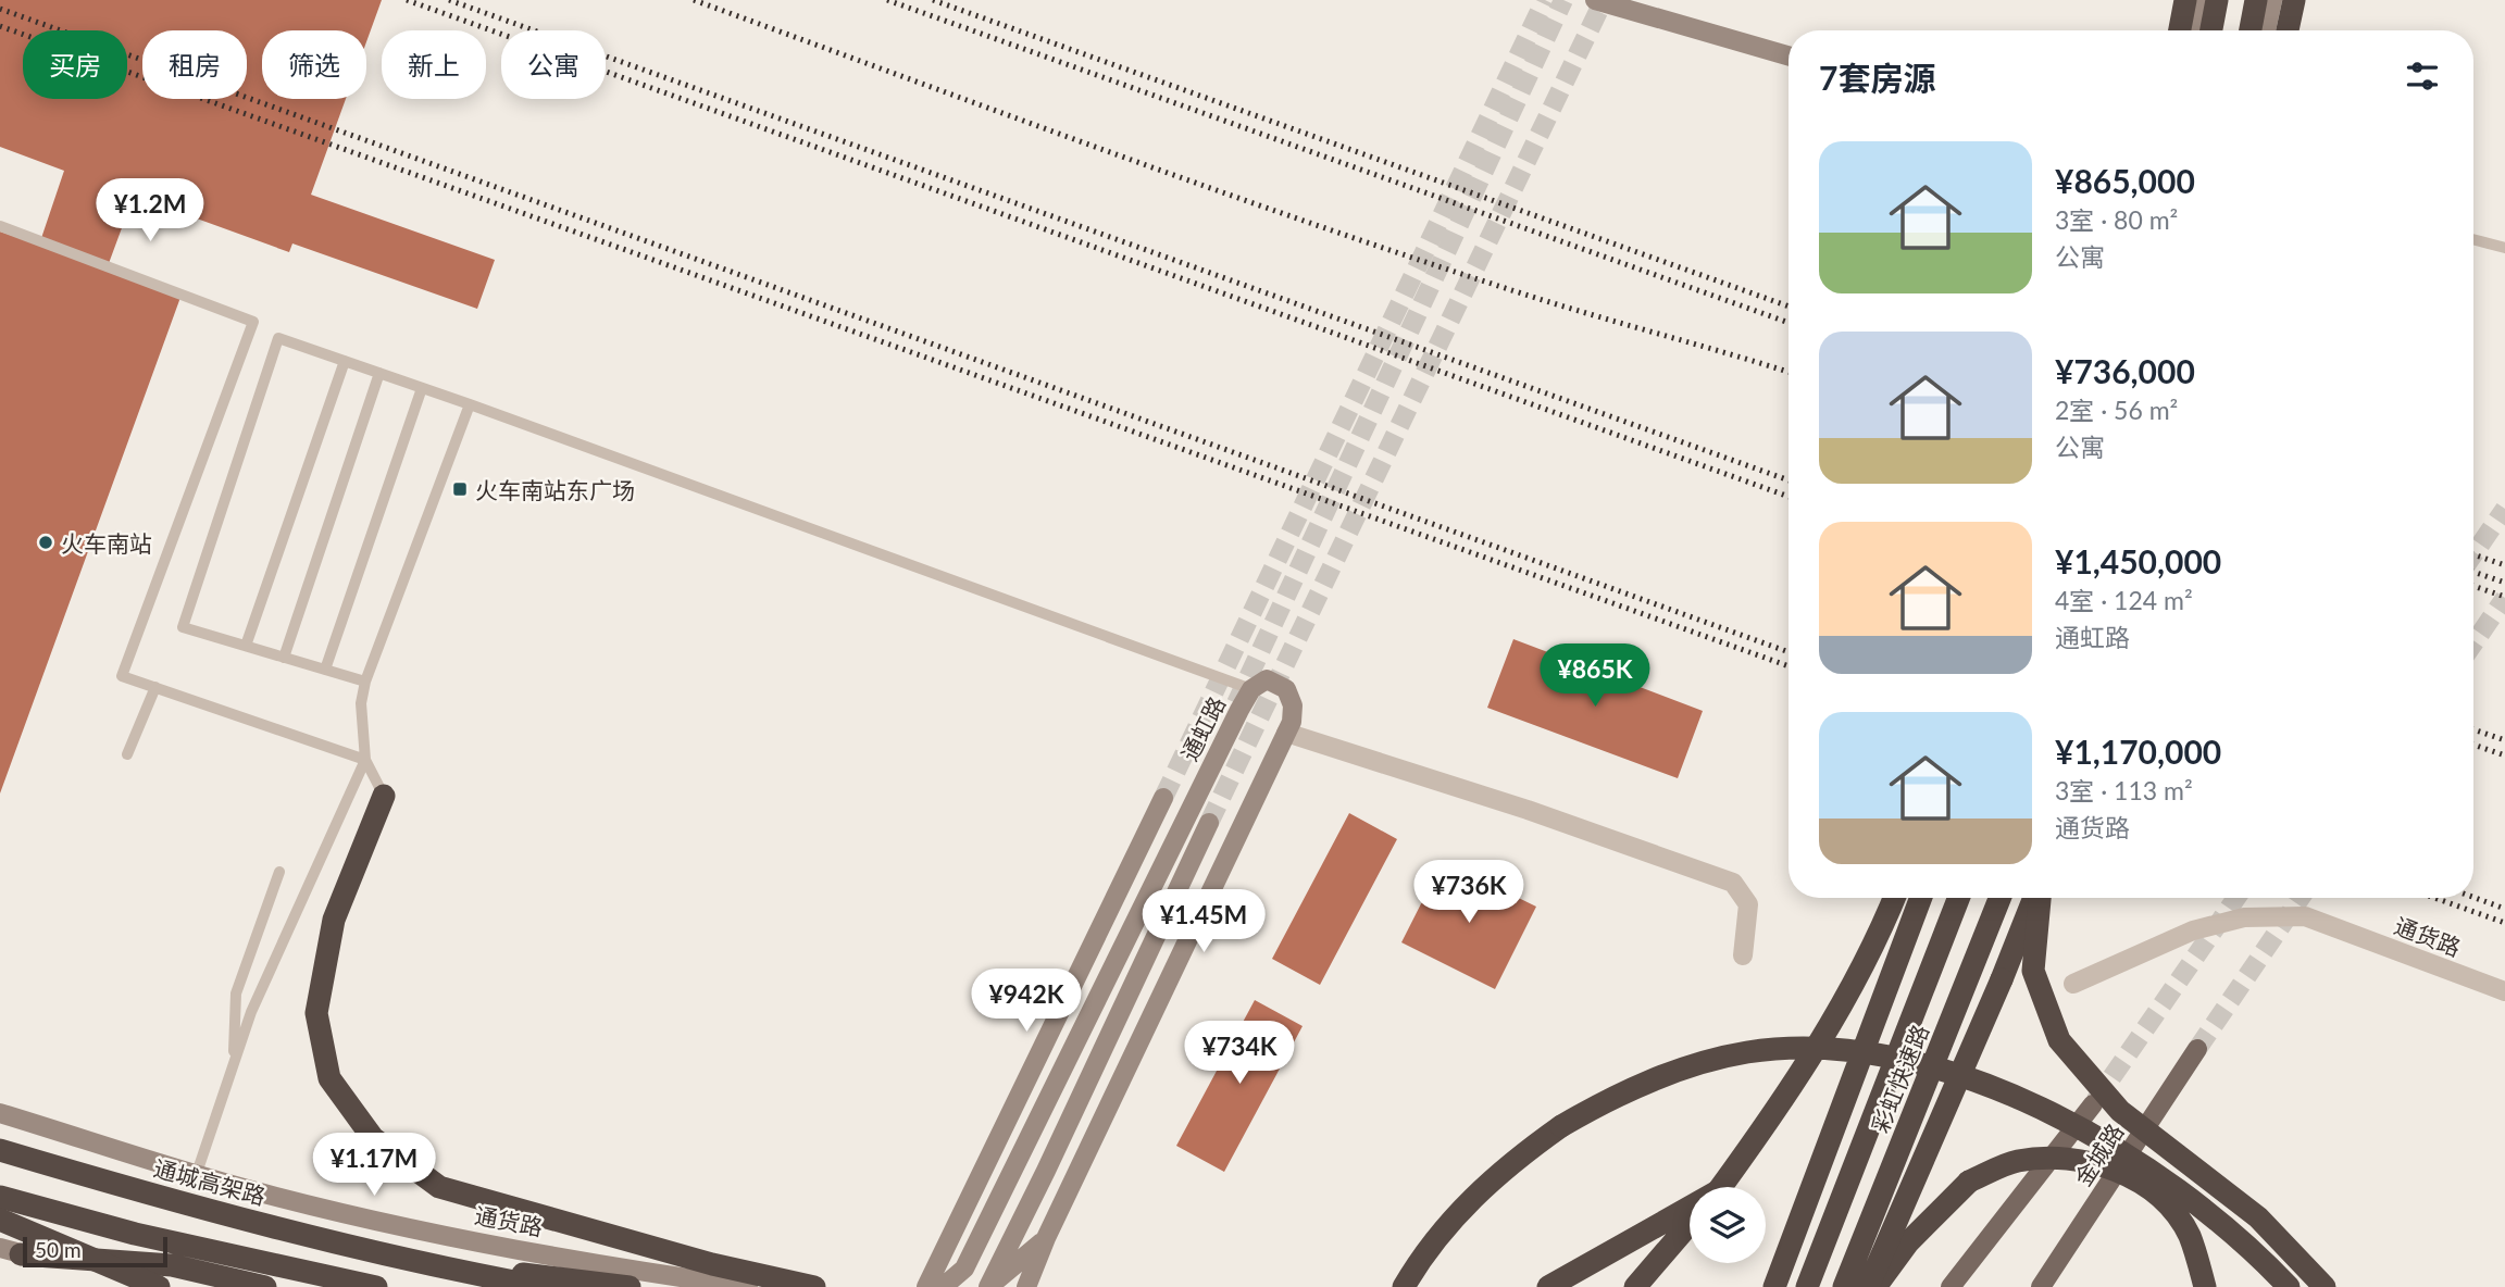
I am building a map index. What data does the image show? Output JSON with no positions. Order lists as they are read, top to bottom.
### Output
{
  "streets": {
    "highway": ["彩虹快速路", "通城高架路"],
    "main road": ["金城路"],
    "street": ["通虹路", "通货路"]
  },
  "places": {
    "transit": ["火车南站东广场"],
    "other": ["火车南站"]
  },
  "scale_bar": "50 m",
  "page": {
    "chip": [
      "买房",
      "租房",
      "筛选",
      "新上",
      "公寓"
    ],
    "heading": "7套房源",
    "list": [
      {
        "name": "¥865,000",
        "note": "3室 · 80 m² · 公寓"
      },
      {
        "name": "¥736,000",
        "note": "2室 · 56 m² · 公寓"
      },
      {
        "name": "¥1,450,000",
        "note": "4室 · 124 m² · 通虹路"
      },
      {
        "name": "¥1,170,000",
        "note": "3室 · 113 m² · 通货路"
      }
    ],
    "price": [
      "¥1.2M",
      "¥865K",
      "¥736K",
      "¥1.45M",
      "¥942K",
      "¥734K",
      "¥1.17M"
    ],
    "scale": "50 m"
  }
}
